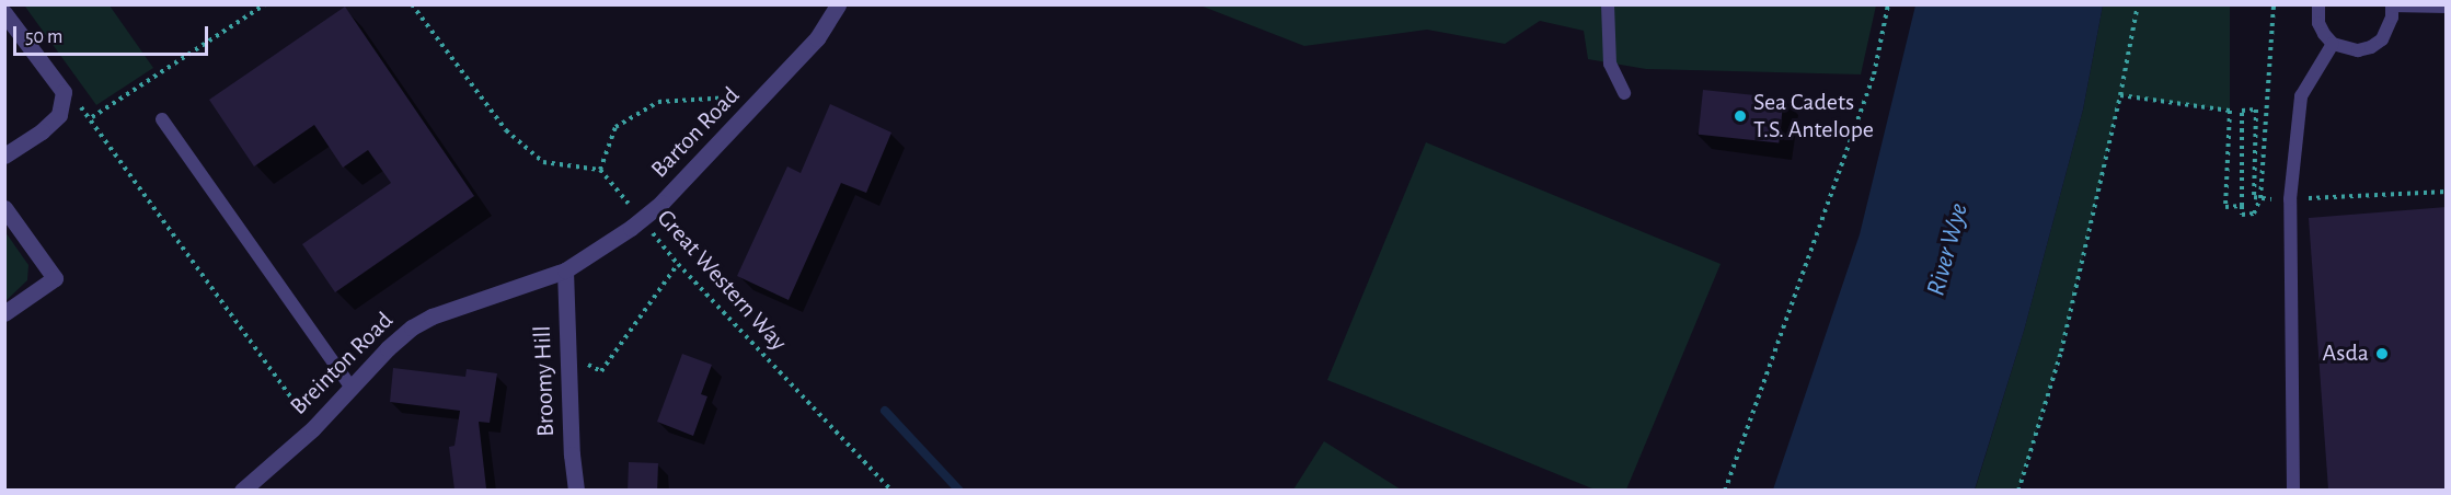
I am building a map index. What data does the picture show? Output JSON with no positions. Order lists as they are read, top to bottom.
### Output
{
  "streets": {
    "street": ["Barton Road", "Breinton Road", "Broomy Hill"],
    "path": ["Great Western Way"]
  },
  "crossings": [
    ["Barton Road", "Great Western Way"],
    ["Barton Road", "Breinton Road"],
    ["Barton Road", "Broomy Hill"],
    ["Breinton Road", "Broomy Hill"]
  ],
  "water": ["River Wye"],
  "places": ["Sea Cadets T.S. Antelope", "Asda"],
  "scale_bar": "50 m"
}
